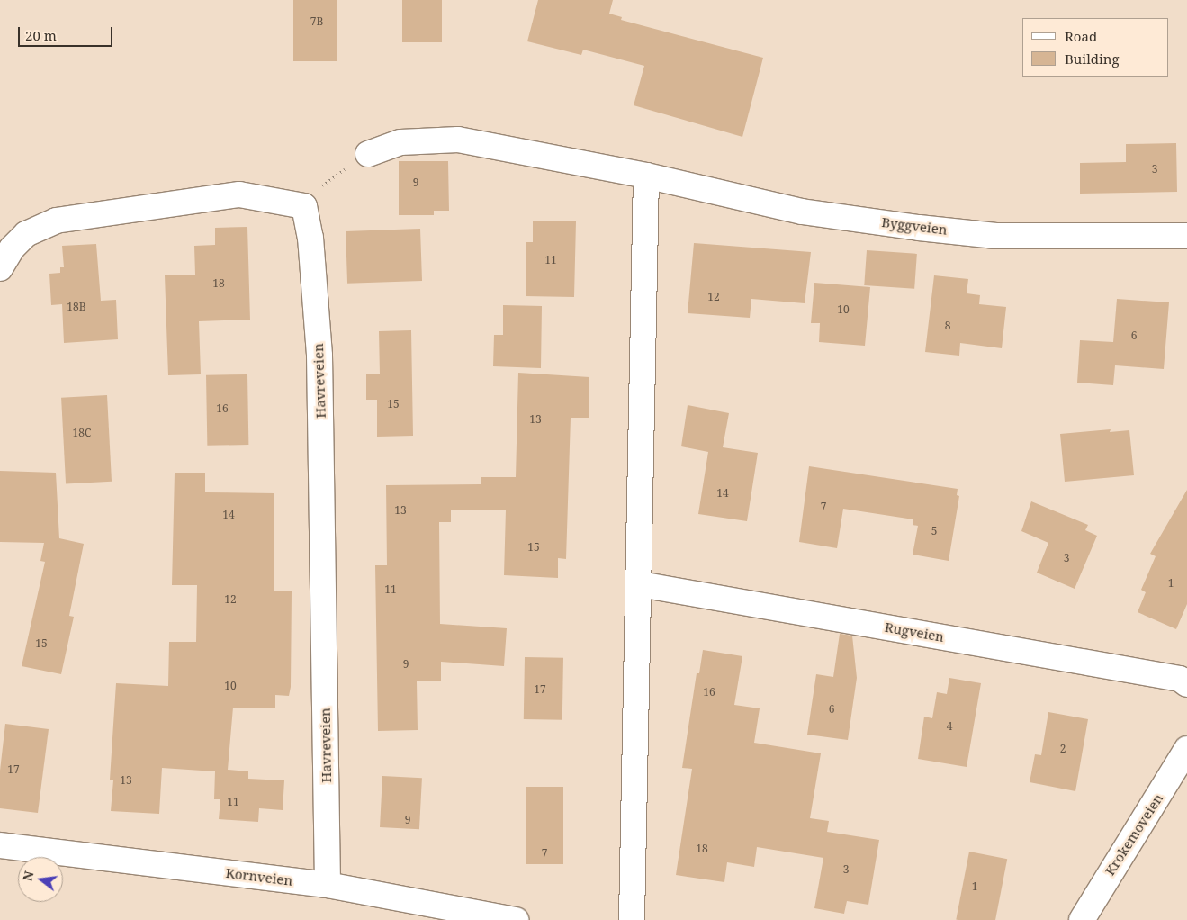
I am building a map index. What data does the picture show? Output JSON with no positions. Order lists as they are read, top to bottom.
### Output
{
  "streets": {
    "street": [
      "Byggveien",
      "Havreveien",
      "Rugveien",
      "Krokemoveien",
      "Kornveien"
    ]
  },
  "crossings": [
    ["Havreveien", "Kornveien"]
  ],
  "house_numbers": [
    "7B",
    "3",
    "9",
    "11",
    "18",
    "12",
    "18B",
    "10",
    "8",
    "6",
    "15",
    "16",
    "13",
    "18C",
    "14",
    "7",
    "13",
    "14",
    "5",
    "15",
    "3",
    "1",
    "11",
    "12",
    "15",
    "9",
    "10",
    "17",
    "16",
    "6",
    "4",
    "2",
    "17",
    "13",
    "11",
    "9",
    "18",
    "7",
    "3",
    "1"
  ],
  "legend": ["Road", "Building"],
  "scale_bar": "20 m",
  "north": "left"
}
